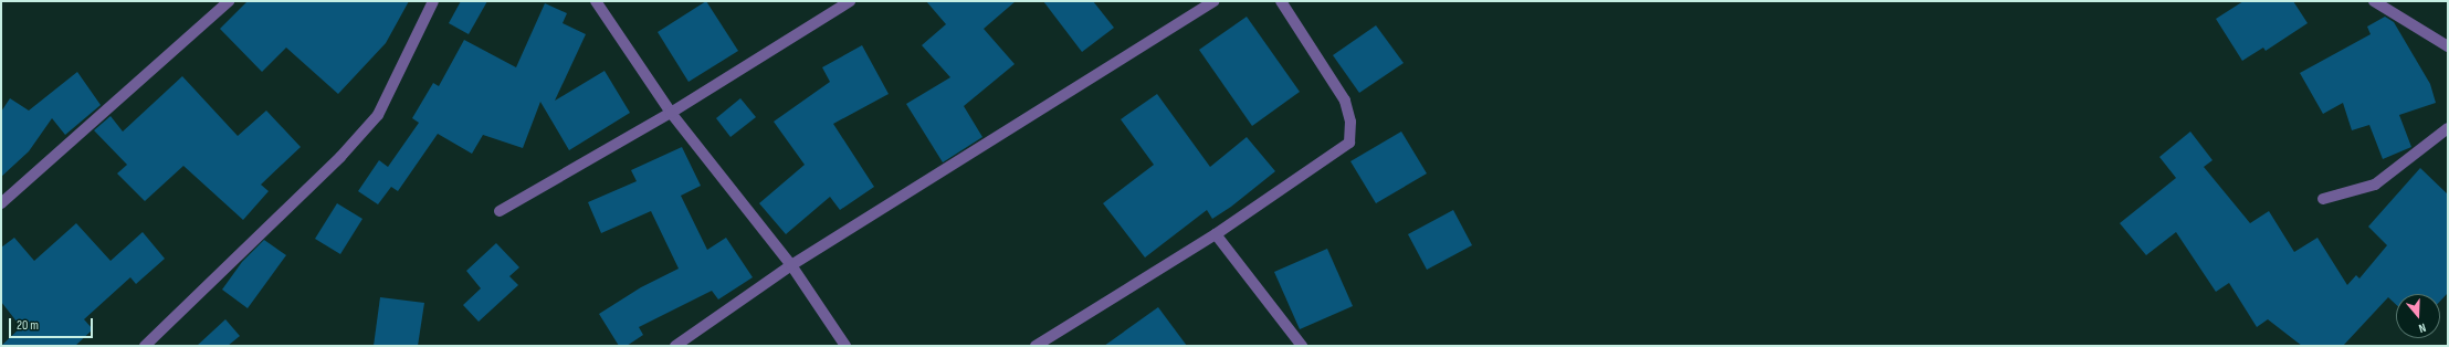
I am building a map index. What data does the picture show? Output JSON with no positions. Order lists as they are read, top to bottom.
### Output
{
  "scale_bar": "20 m",
  "north": "bottom"
}
